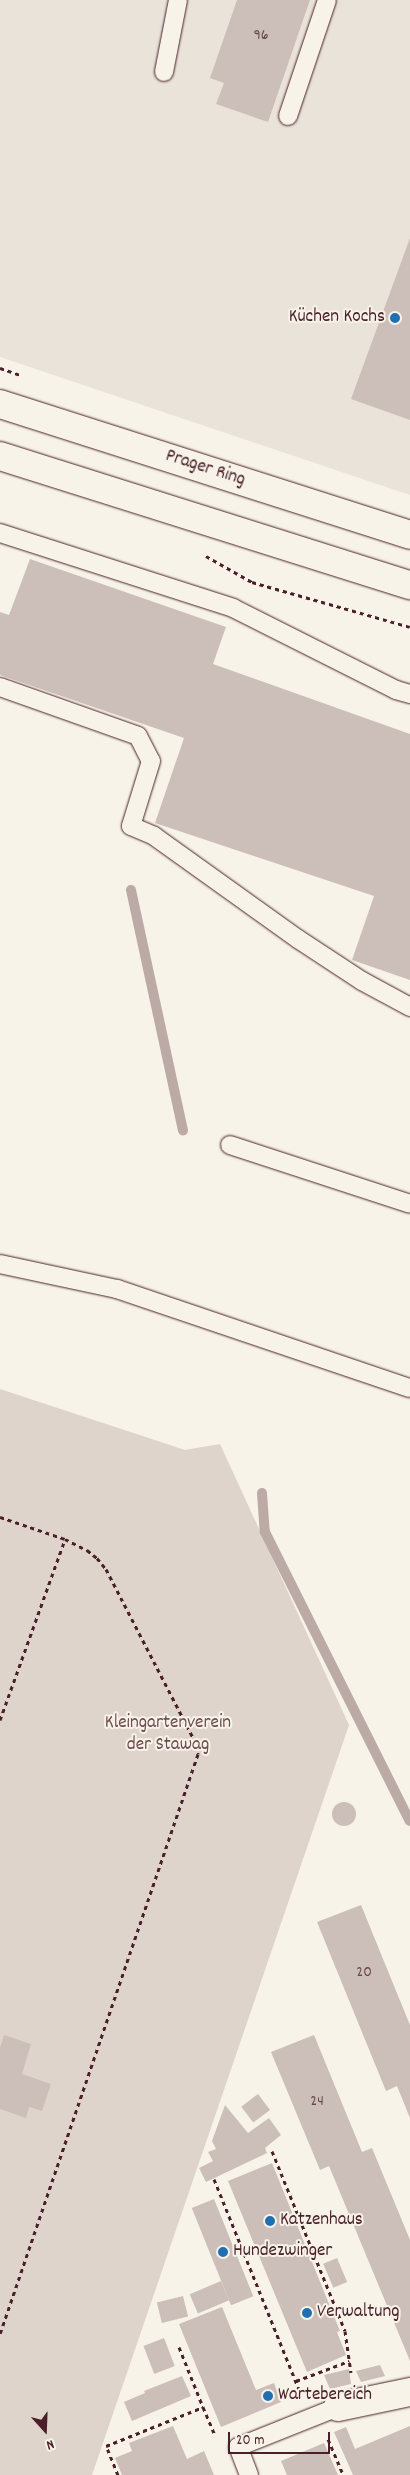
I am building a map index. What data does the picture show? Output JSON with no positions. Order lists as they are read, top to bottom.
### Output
{
  "streets": {
    "main road": ["Prager Ring"]
  },
  "parks": ["Kleingartenverein der Stawag"],
  "places": [
    "Küchen Kochs",
    "Katzenhaus",
    "Hundezwinger",
    "Verwaltung",
    "Wartebereich"
  ],
  "house_numbers": ["96", "20", "24"],
  "scale_bar": "20 m",
  "north": "bottom"
}
